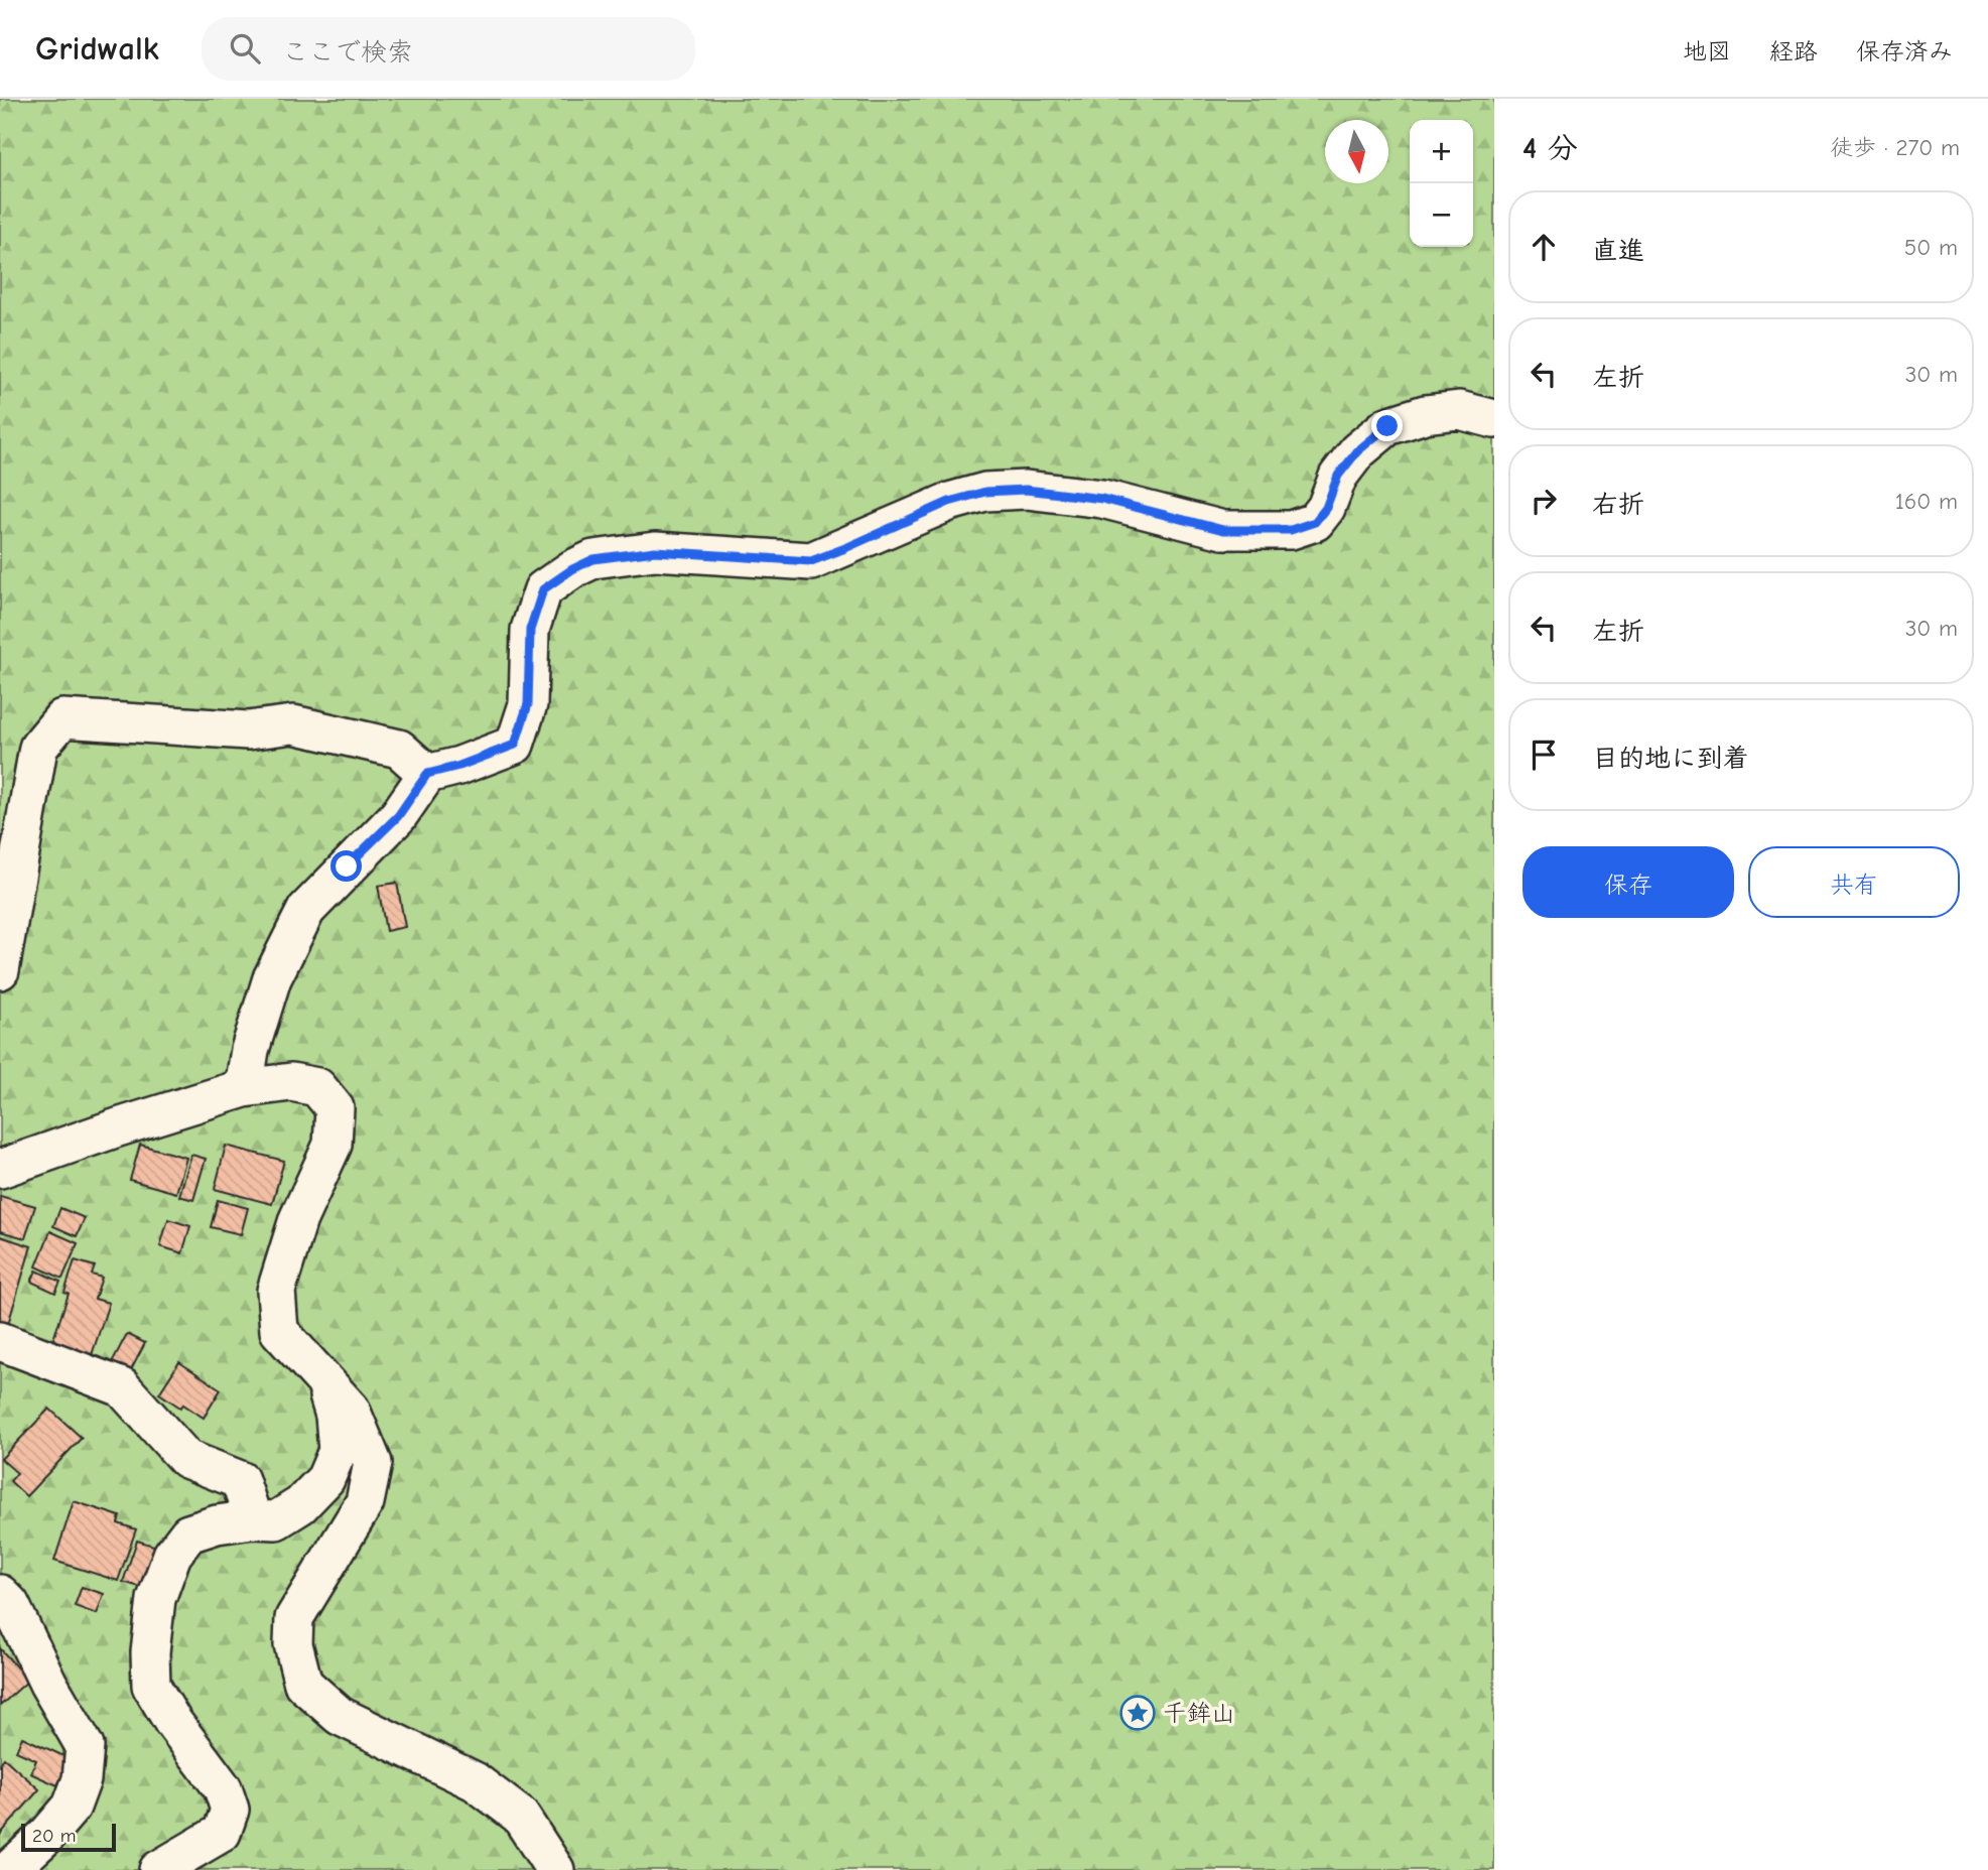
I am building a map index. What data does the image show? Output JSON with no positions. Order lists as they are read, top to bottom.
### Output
{
  "places": {
    "place": ["千鉾山"]
  },
  "scale_bar": "20 m",
  "north": "bottom",
  "page": {
    "header": "Gridwalk",
    "search": "ここで検索",
    "nav": ["地図", "経路", "保存済み"],
    "heading": ["4 分", "徒歩 · 270 m"],
    "map_buttons": ["+", "−"],
    "list": [
      ["直進", "50 m"],
      ["左折", "30 m"],
      ["右折", "160 m"],
      ["左折", "30 m"],
      "目的地に到着"
    ],
    "buttons": ["保存", "共有"],
    "scale": "20 m"
  }
}
